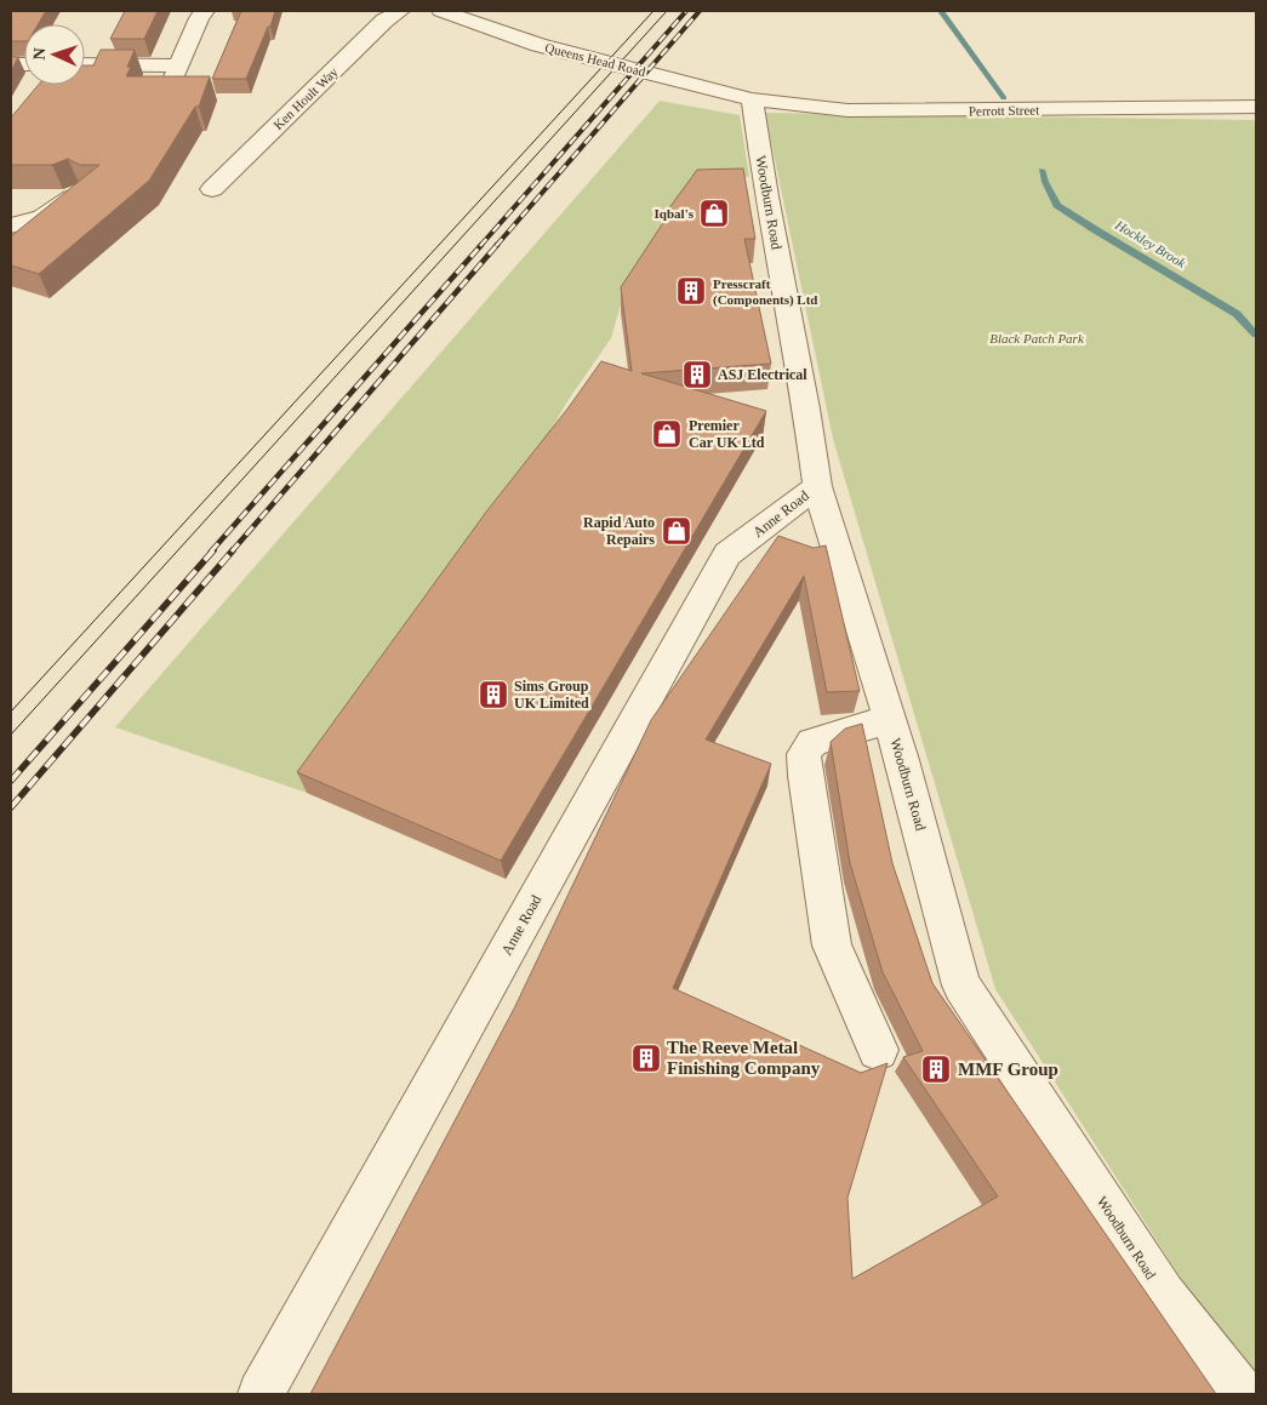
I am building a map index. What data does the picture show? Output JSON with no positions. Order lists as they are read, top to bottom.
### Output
{
  "streets": {
    "street": [
      "Queens Head Road",
      "Ken Hoult Way",
      "Perrott Street",
      "Woodburn Road",
      "Anne Road"
    ]
  },
  "crossings": [
    ["Queens Head Road", "Perrott Street"],
    ["Queens Head Road", "Woodburn Road"],
    ["Perrott Street", "Woodburn Road"],
    ["Woodburn Road", "Anne Road"]
  ],
  "water": ["Hockley Brook"],
  "parks": ["Black Patch Park"],
  "places": {
    "shop": ["Iqbal's", "Premier Car UK Ltd", "Rapid Auto Repairs"],
    "building": [
      "Presscraft (Components) Ltd",
      "ASJ Electrical",
      "Sims Group UK Limited",
      "The Reeve Metal Finishing Company",
      "MMF Group"
    ]
  },
  "north": "left"
}
